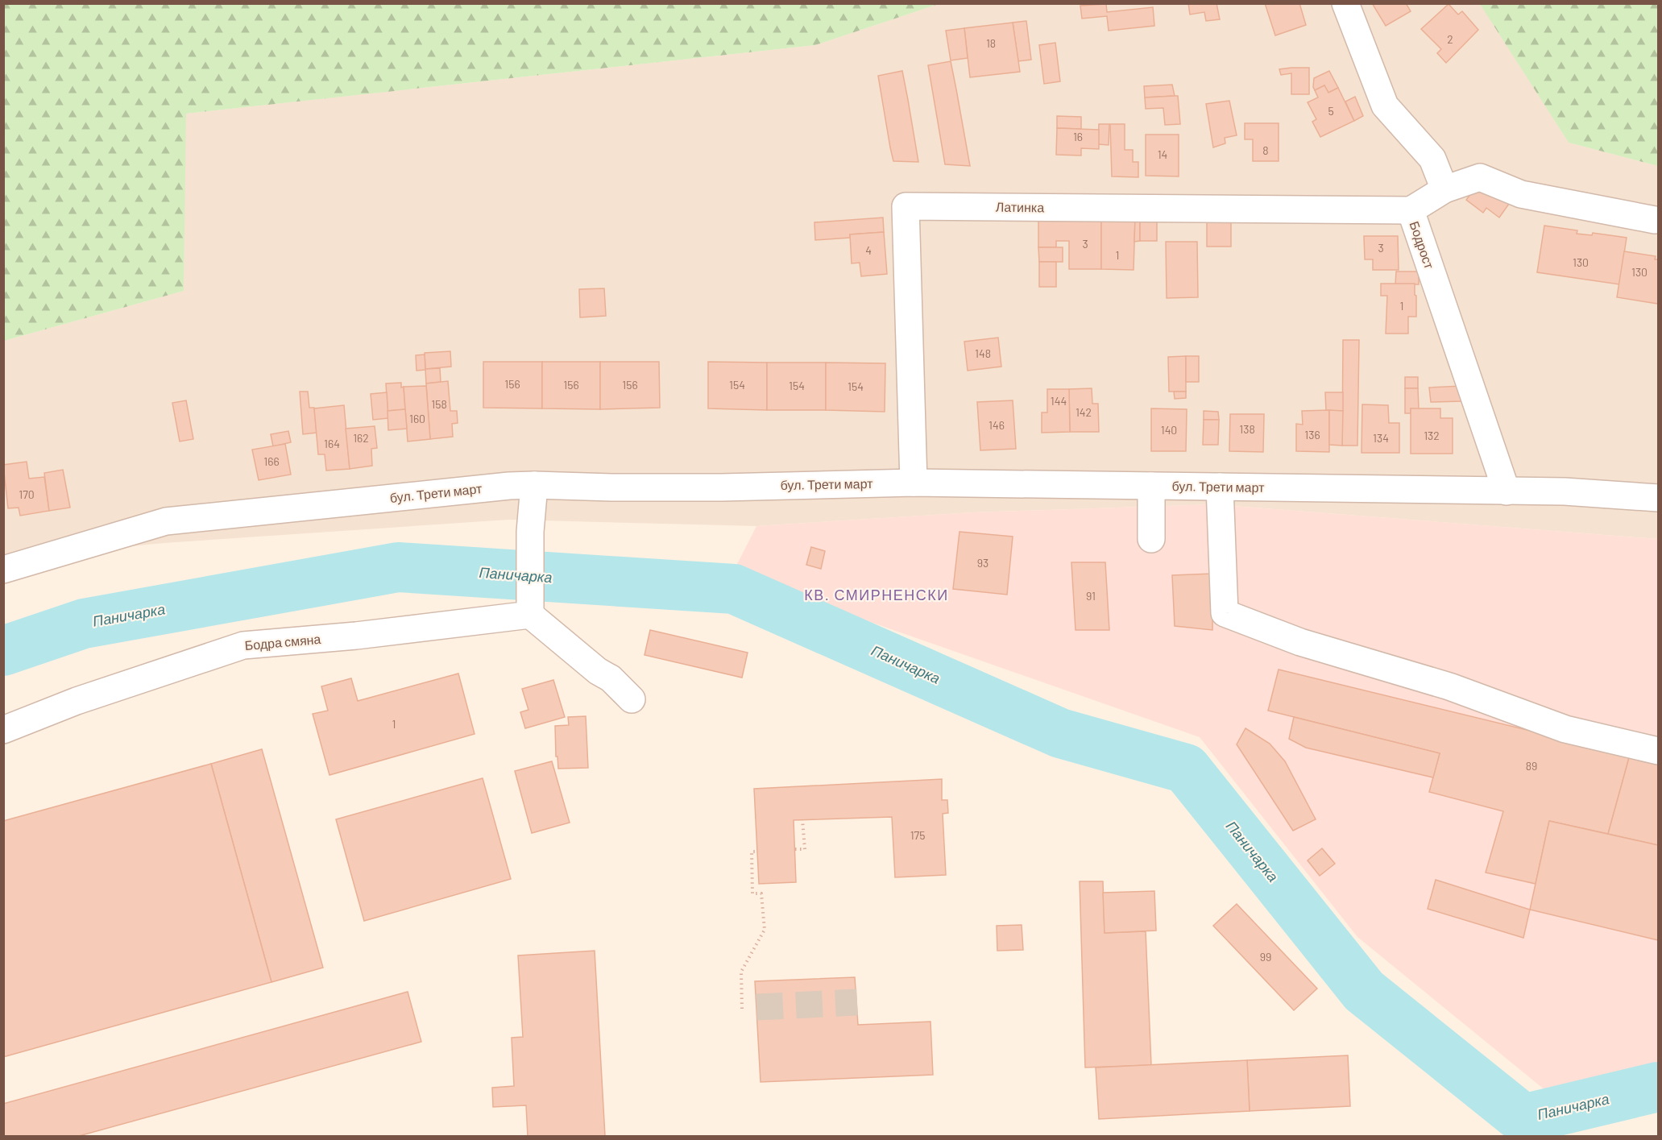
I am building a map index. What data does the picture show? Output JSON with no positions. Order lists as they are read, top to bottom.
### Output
{
  "streets": {
    "street": [
      "Латинка",
      "Бодрост",
      "бул. Трети март",
      "Бодра смяна"
    ]
  },
  "crossings": [
    ["Латинка", "Бодрост"],
    ["Латинка", "бул. Трети март"],
    ["Бодрост", "бул. Трети март"]
  ],
  "districts": ["КВ. СМИРНЕНСКИ"],
  "water": ["Паничарка"],
  "house_numbers": [
    "2",
    "18",
    "5",
    "16",
    "8",
    "14",
    "3",
    "3",
    "4",
    "1",
    "130",
    "130",
    "1",
    "148",
    "156",
    "156",
    "156",
    "154",
    "154",
    "154",
    "144",
    "158",
    "142",
    "160",
    "146",
    "138",
    "140",
    "136",
    "132",
    "162",
    "134",
    "164",
    "166",
    "170",
    "93",
    "91",
    "1",
    "89",
    "175",
    "99"
  ]
}
